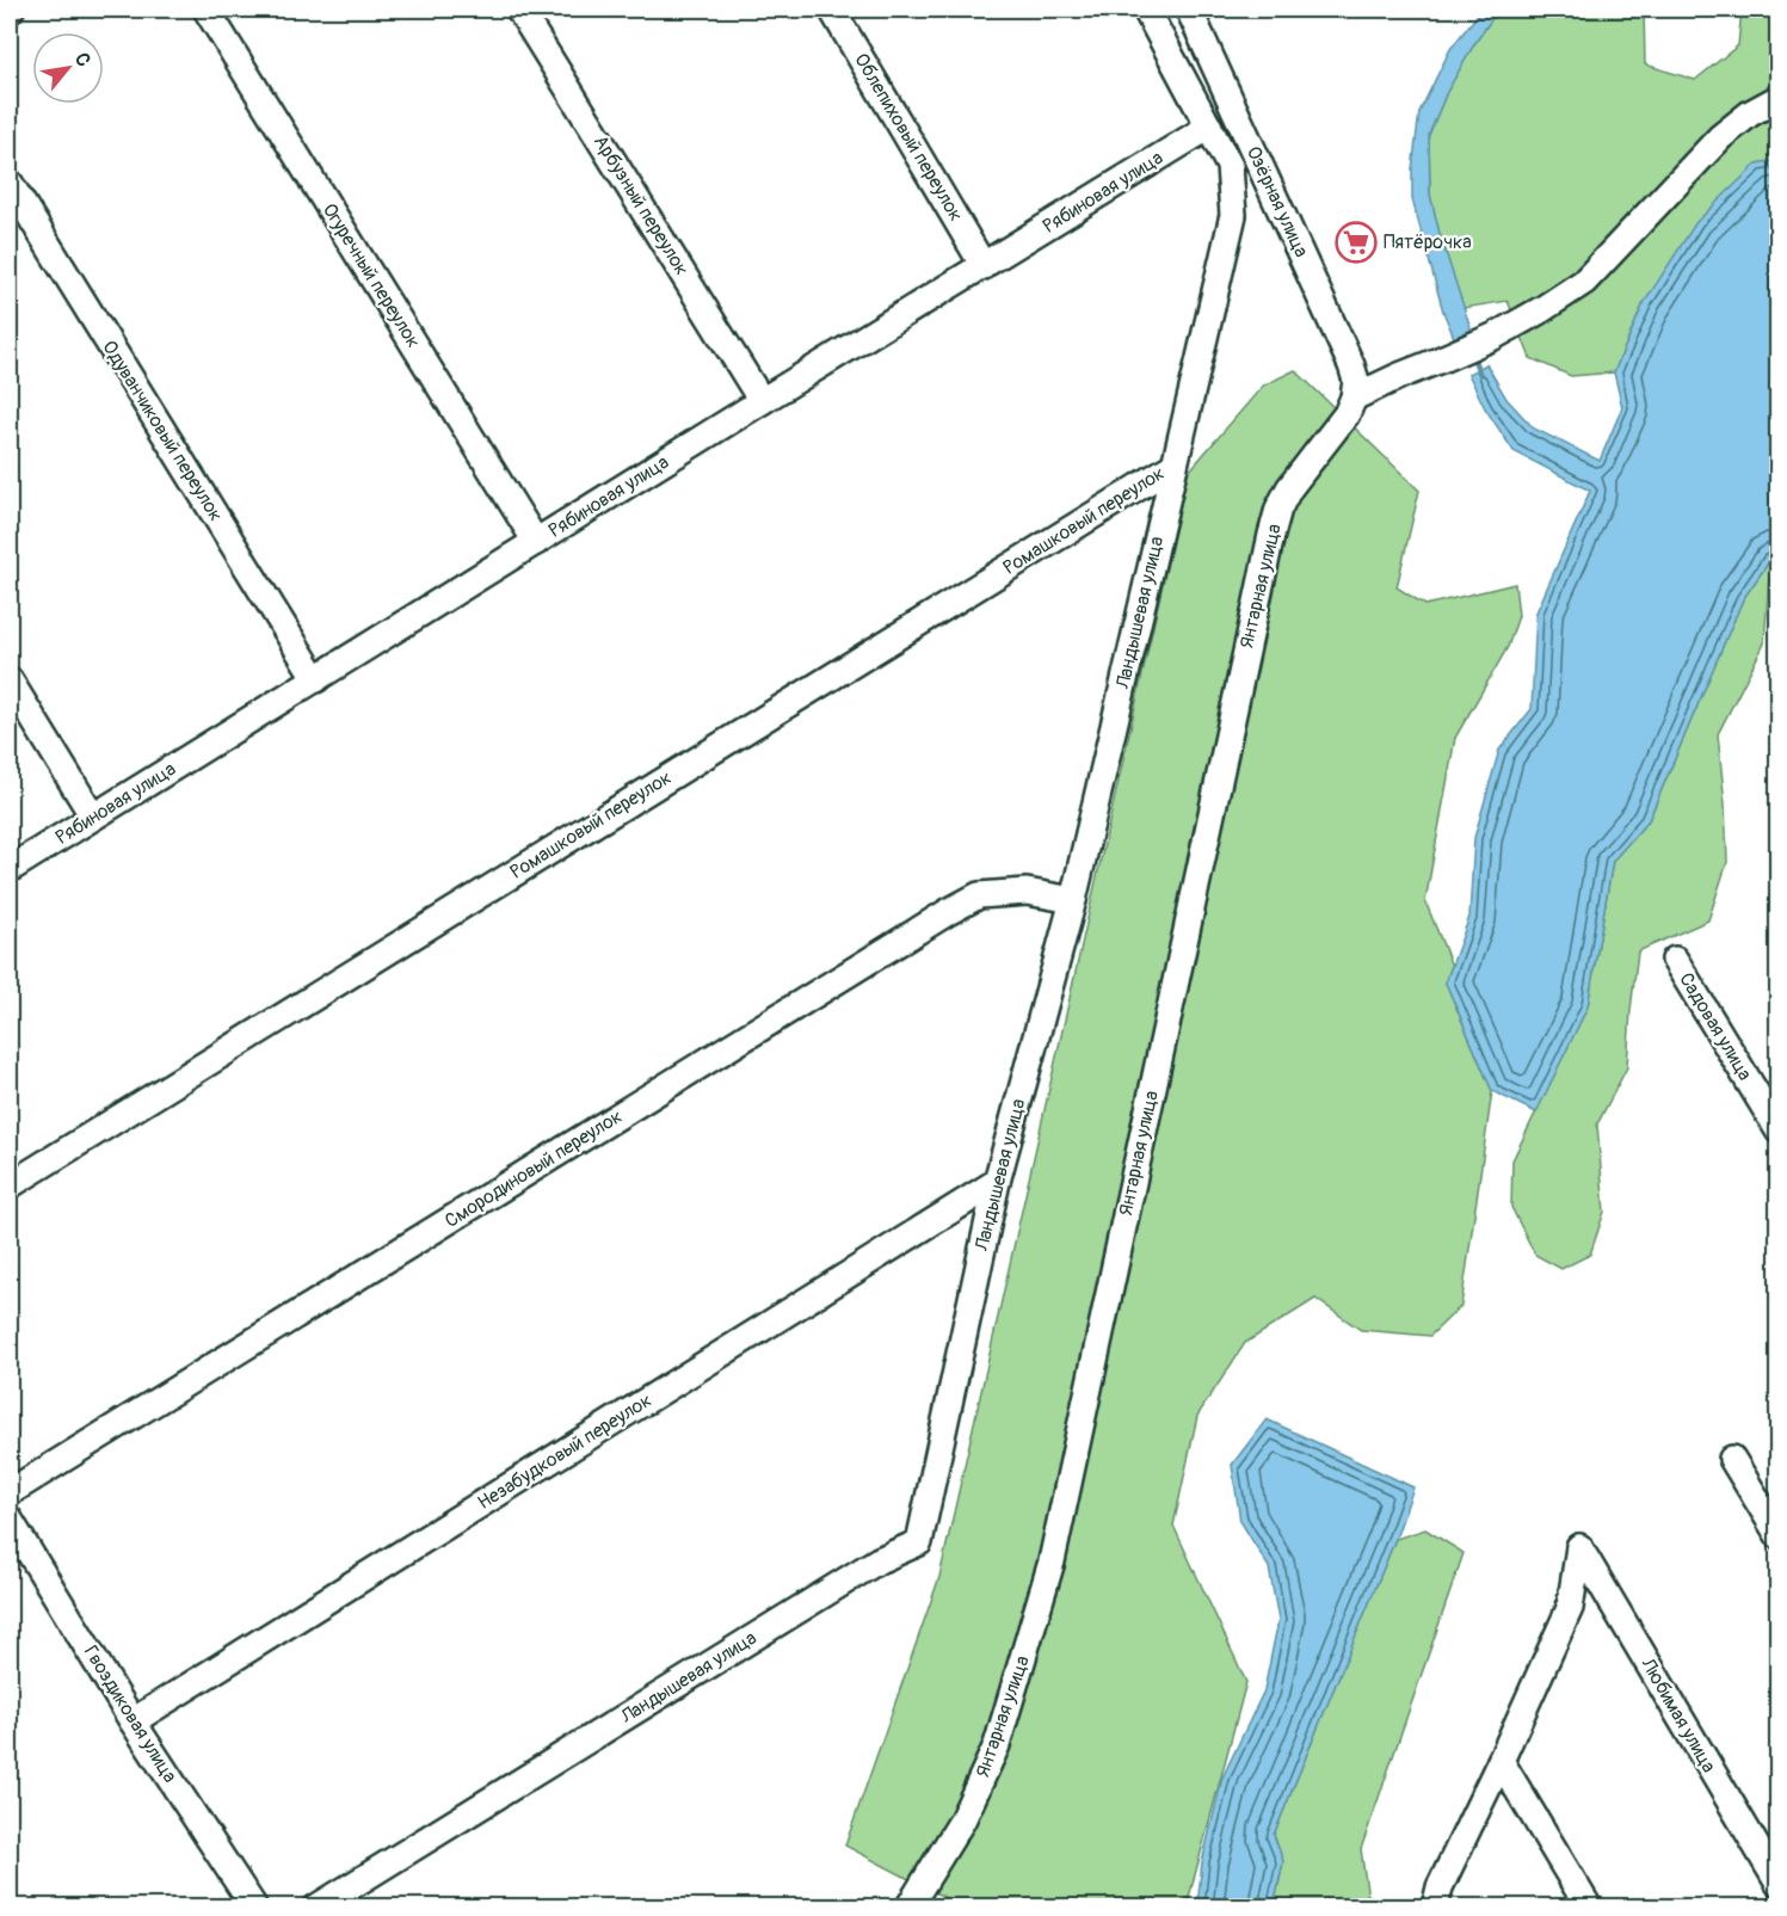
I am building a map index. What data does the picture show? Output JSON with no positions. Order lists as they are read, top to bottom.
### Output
{
  "streets": {
    "street": [
      "Облепиховый переулок",
      "Рябиновая улица",
      "Озёрная улица",
      "Арбузный переулок",
      "Огуречный переулок",
      "Одуванчиковый переулок",
      "Ромашковый переулок",
      "Янтарная улица",
      "Ландышевая улица",
      "Садовая улица",
      "Смородиновый переулок",
      "Незабудковый переулок",
      "Гвоздиковая улица",
      "Любимая улица"
    ]
  },
  "crossings": [
    ["Облепиховый переулок", "Рябиновая улица"],
    ["Рябиновая улица", "Арбузный переулок"],
    ["Рябиновая улица", "Огуречный переулок"],
    ["Рябиновая улица", "Одуванчиковый переулок"],
    ["Рябиновая улица", "Ландышевая улица"],
    ["Озёрная улица", "Янтарная улица"],
    ["Ромашковый переулок", "Ландышевая улица"],
    ["Ландышевая улица", "Смородиновый переулок"],
    ["Ландышевая улица", "Незабудковый переулок"],
    ["Незабудковый переулок", "Гвоздиковая улица"]
  ],
  "places": {
    "supermarket": ["Пятёрочка"]
  },
  "north": "top right"
}
